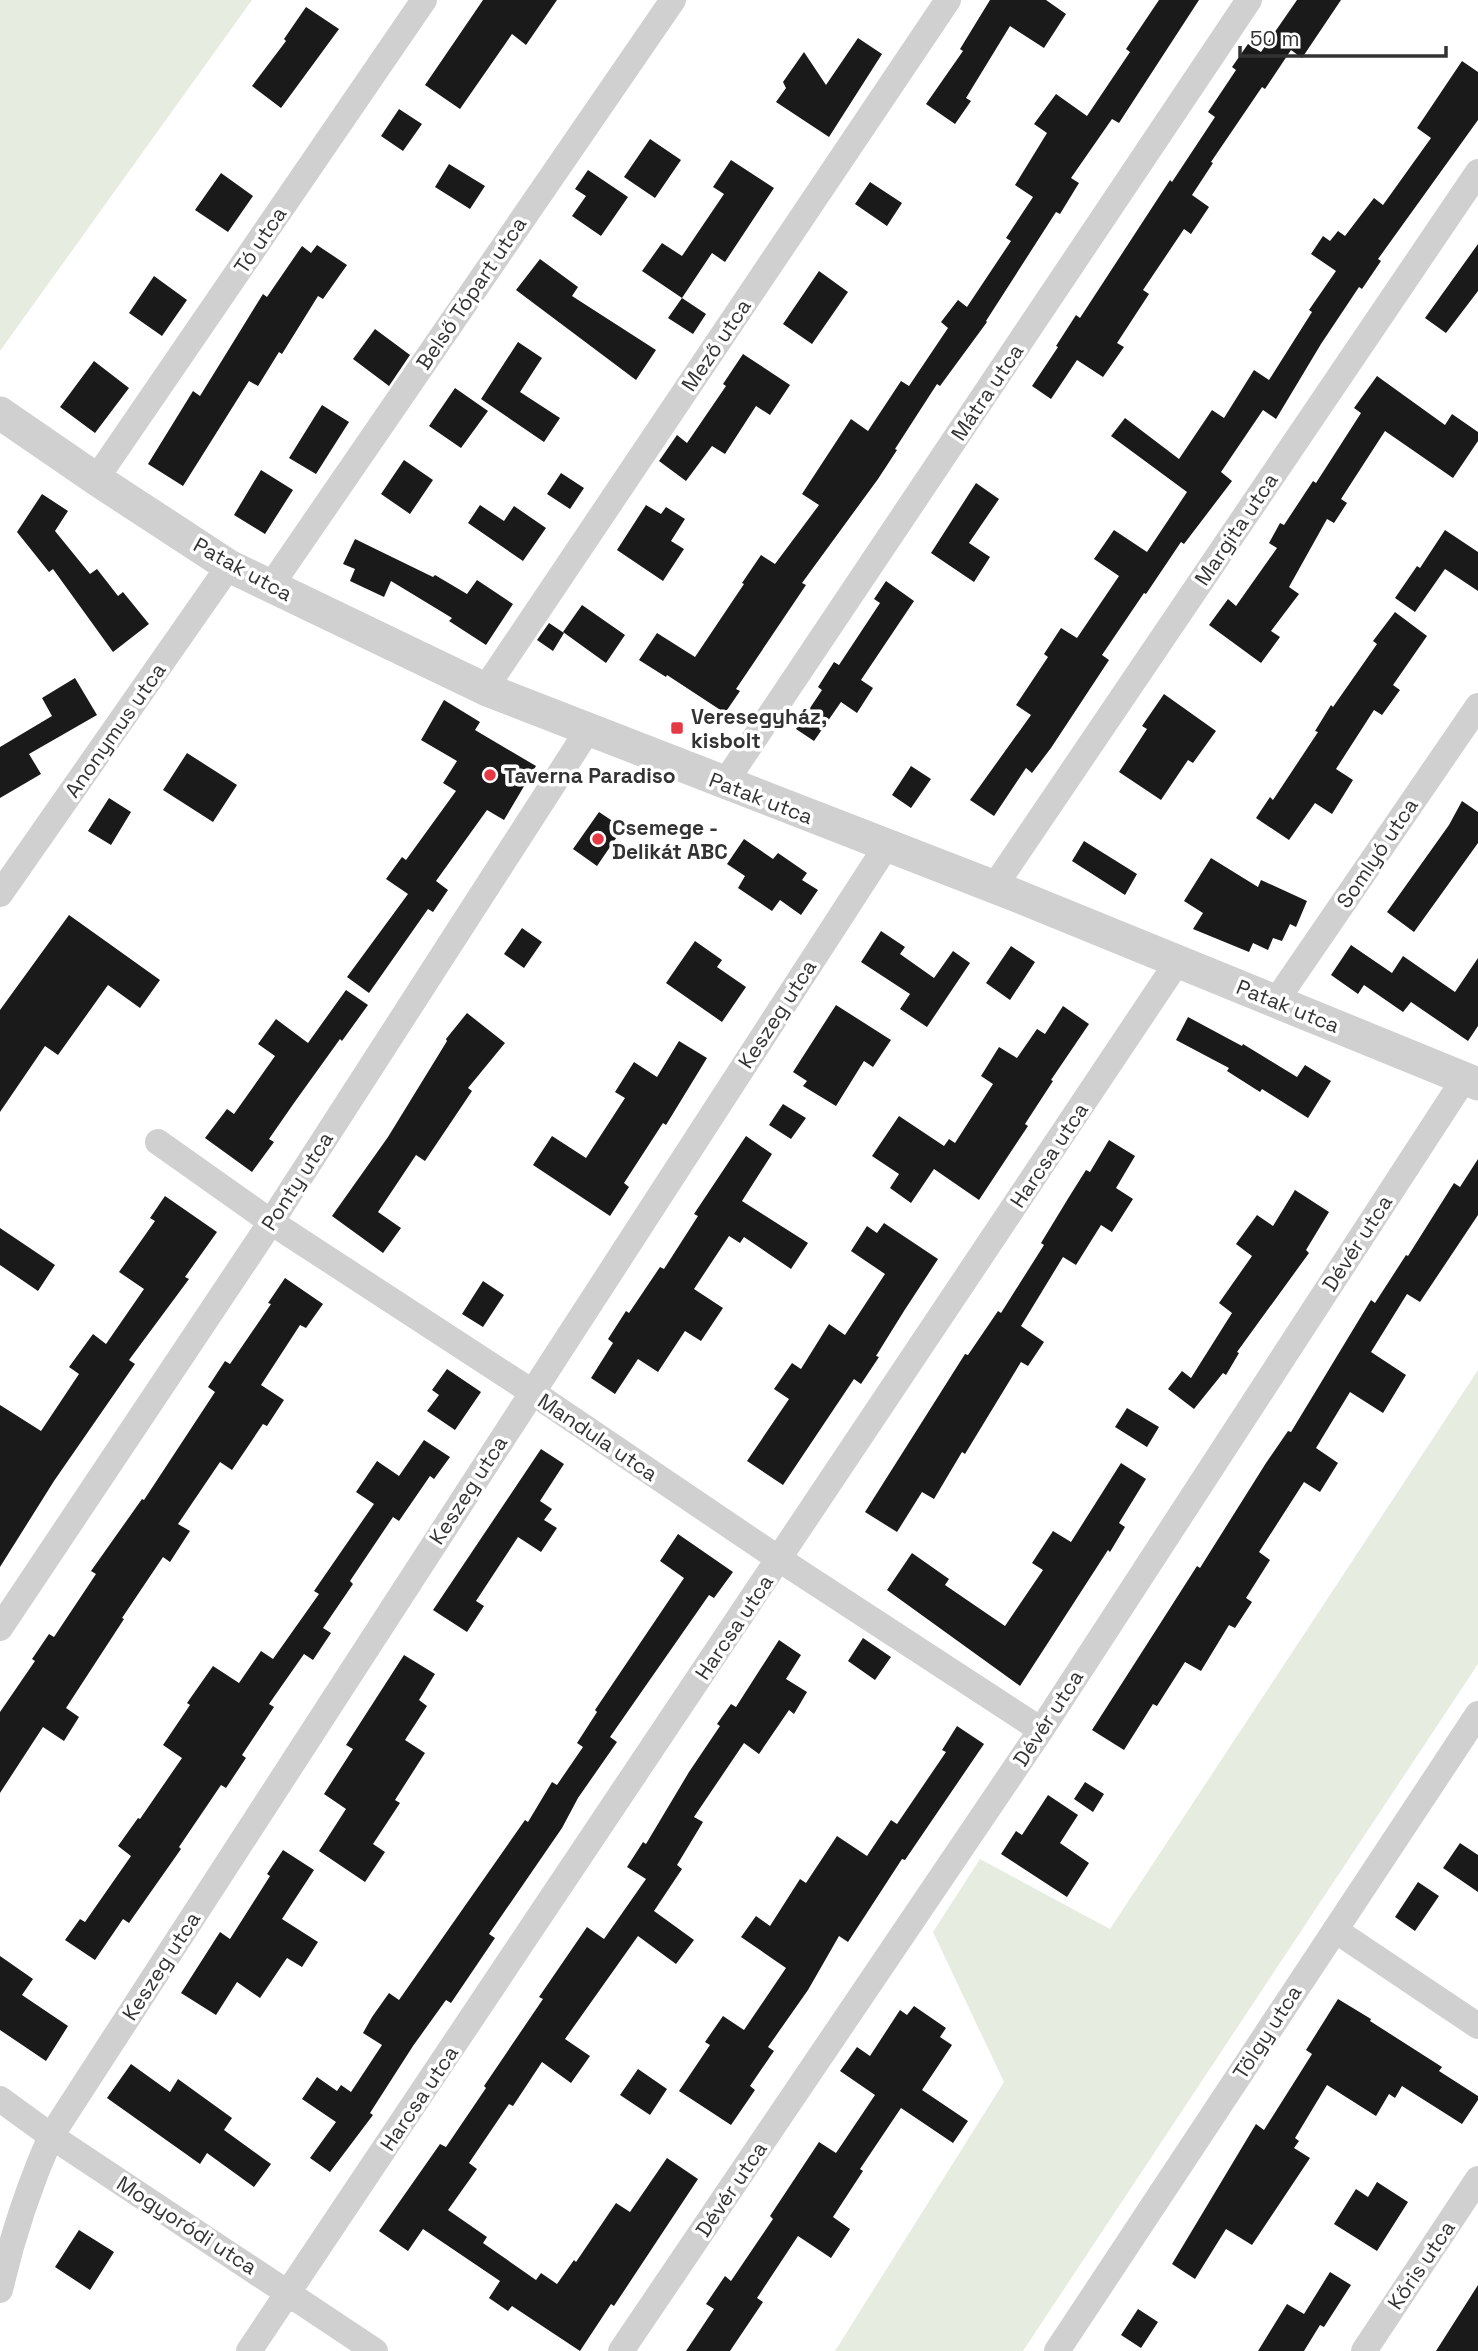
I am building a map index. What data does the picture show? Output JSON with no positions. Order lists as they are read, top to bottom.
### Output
{
  "streets": {
    "street": [
      "Tó utca",
      "Belső Tópart utca",
      "Mező utca",
      "Mátra utca",
      "Margita utca",
      "Patak utca",
      "Anonymus utca",
      "Somlyó utca",
      "Keszeg utca",
      "Harcsa utca",
      "Ponty utca",
      "Dévér utca",
      "Mandula utca",
      "Tölgy utca",
      "Mogyoródi utca",
      "Kőris utca"
    ]
  },
  "crossings": [
    ["Tó utca", "Patak utca"],
    ["Belső Tópart utca", "Patak utca"],
    ["Mező utca", "Patak utca"],
    ["Mátra utca", "Patak utca"],
    ["Margita utca", "Patak utca"],
    ["Patak utca", "Anonymus utca"],
    ["Patak utca", "Somlyó utca"],
    ["Patak utca", "Keszeg utca"],
    ["Patak utca", "Harcsa utca"],
    ["Patak utca", "Ponty utca"],
    ["Patak utca", "Dévér utca"],
    ["Keszeg utca", "Mandula utca"],
    ["Keszeg utca", "Mogyoródi utca"],
    ["Harcsa utca", "Mandula utca"],
    ["Harcsa utca", "Mogyoródi utca"],
    ["Ponty utca", "Mandula utca"],
    ["Dévér utca", "Mandula utca"]
  ],
  "places": {
    "transit": ["Veresegyház, kisbolt"],
    "other": ["Taverna Paradiso", "Csemege - Delikát ABC"]
  },
  "scale_bar": "50 m"
}
